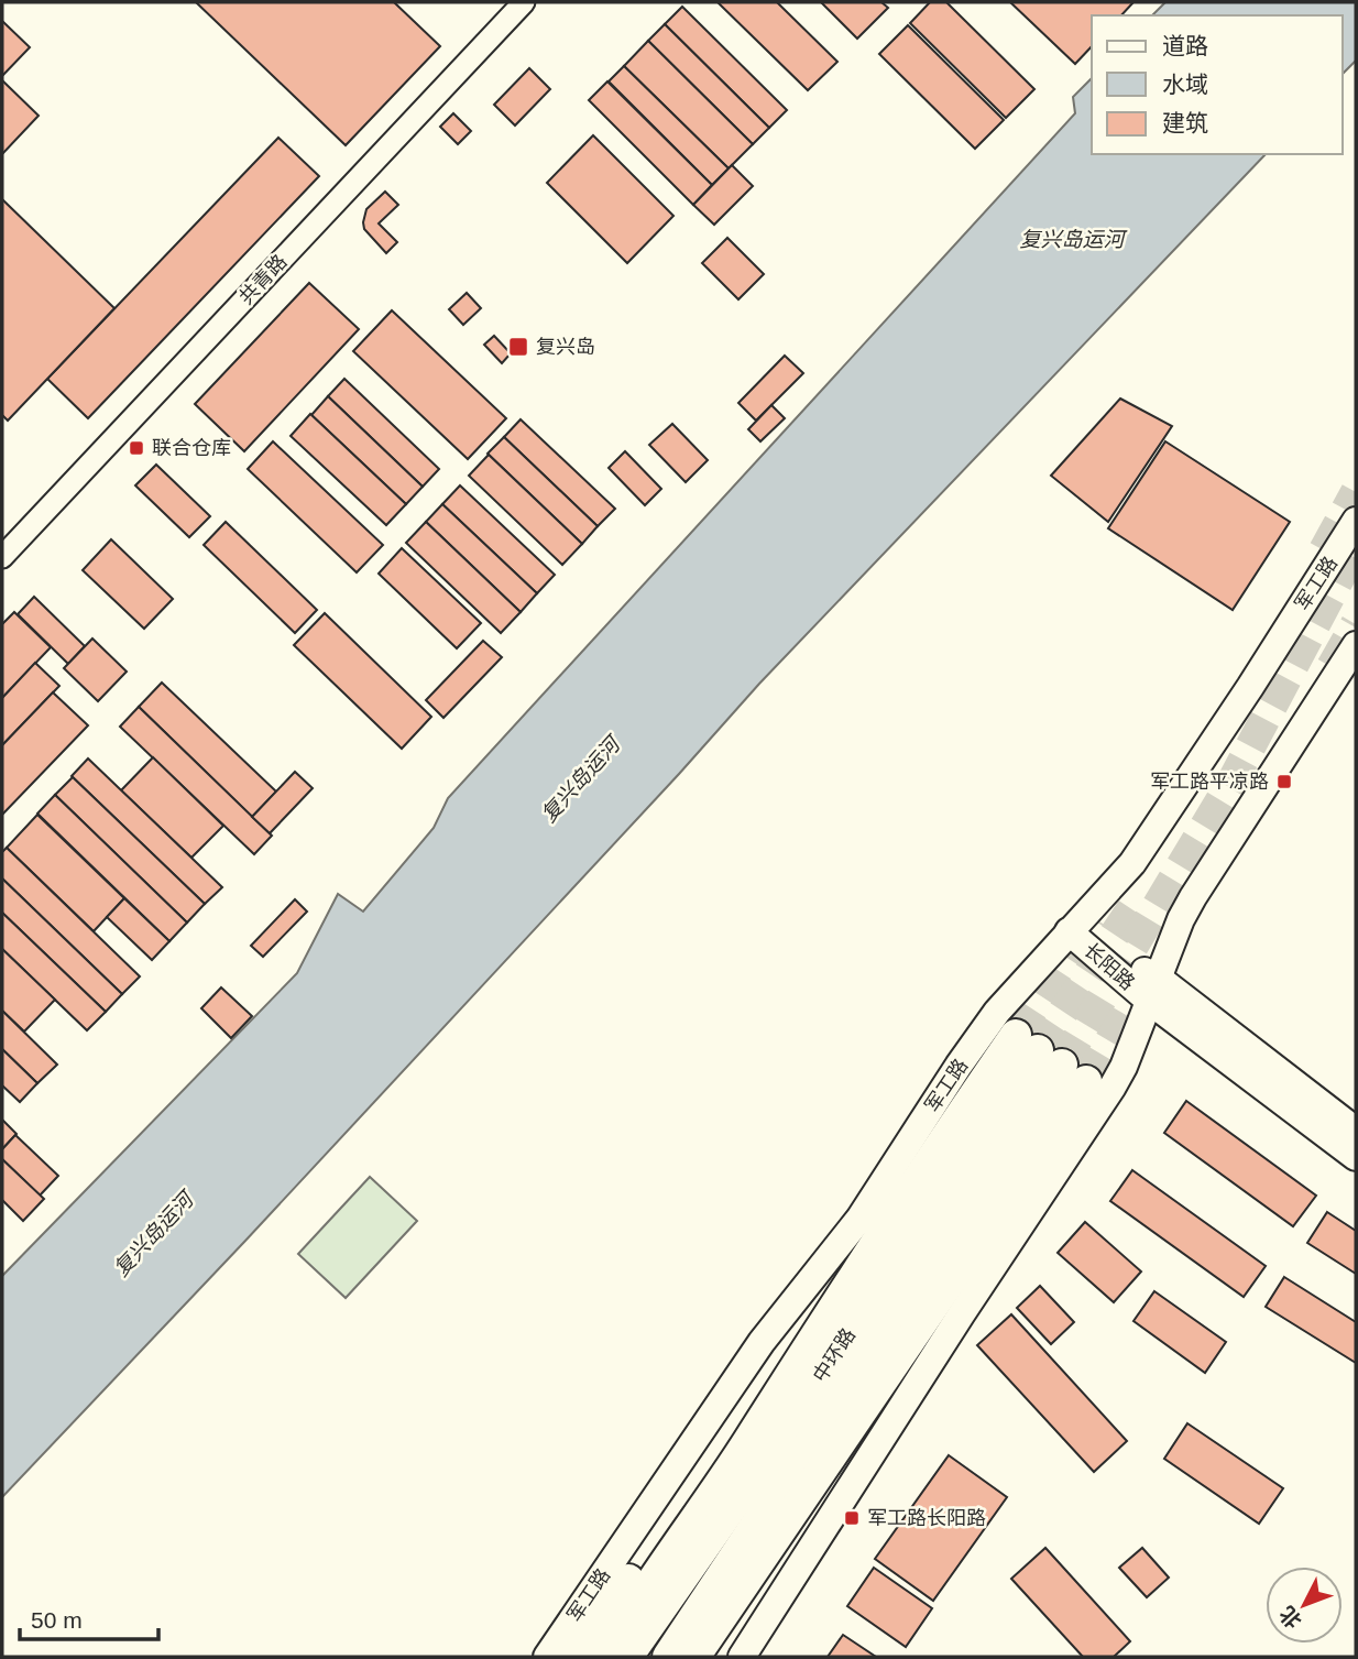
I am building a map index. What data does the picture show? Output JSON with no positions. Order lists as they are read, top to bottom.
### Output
{
  "streets": {
    "highway": ["中环路"],
    "main road": ["军工路", "长阳路"],
    "street": ["共青路"]
  },
  "crossings": [
    ["军工路", "长阳路"]
  ],
  "water": ["复兴岛运河"],
  "places": {
    "transit": [
      "复兴岛",
      "联合仓库",
      "军工路平凉路",
      "军工路长阳路"
    ]
  },
  "legend": ["道路", "水域", "建筑"],
  "scale_bar": "50 m",
  "north": "bottom left"
}
